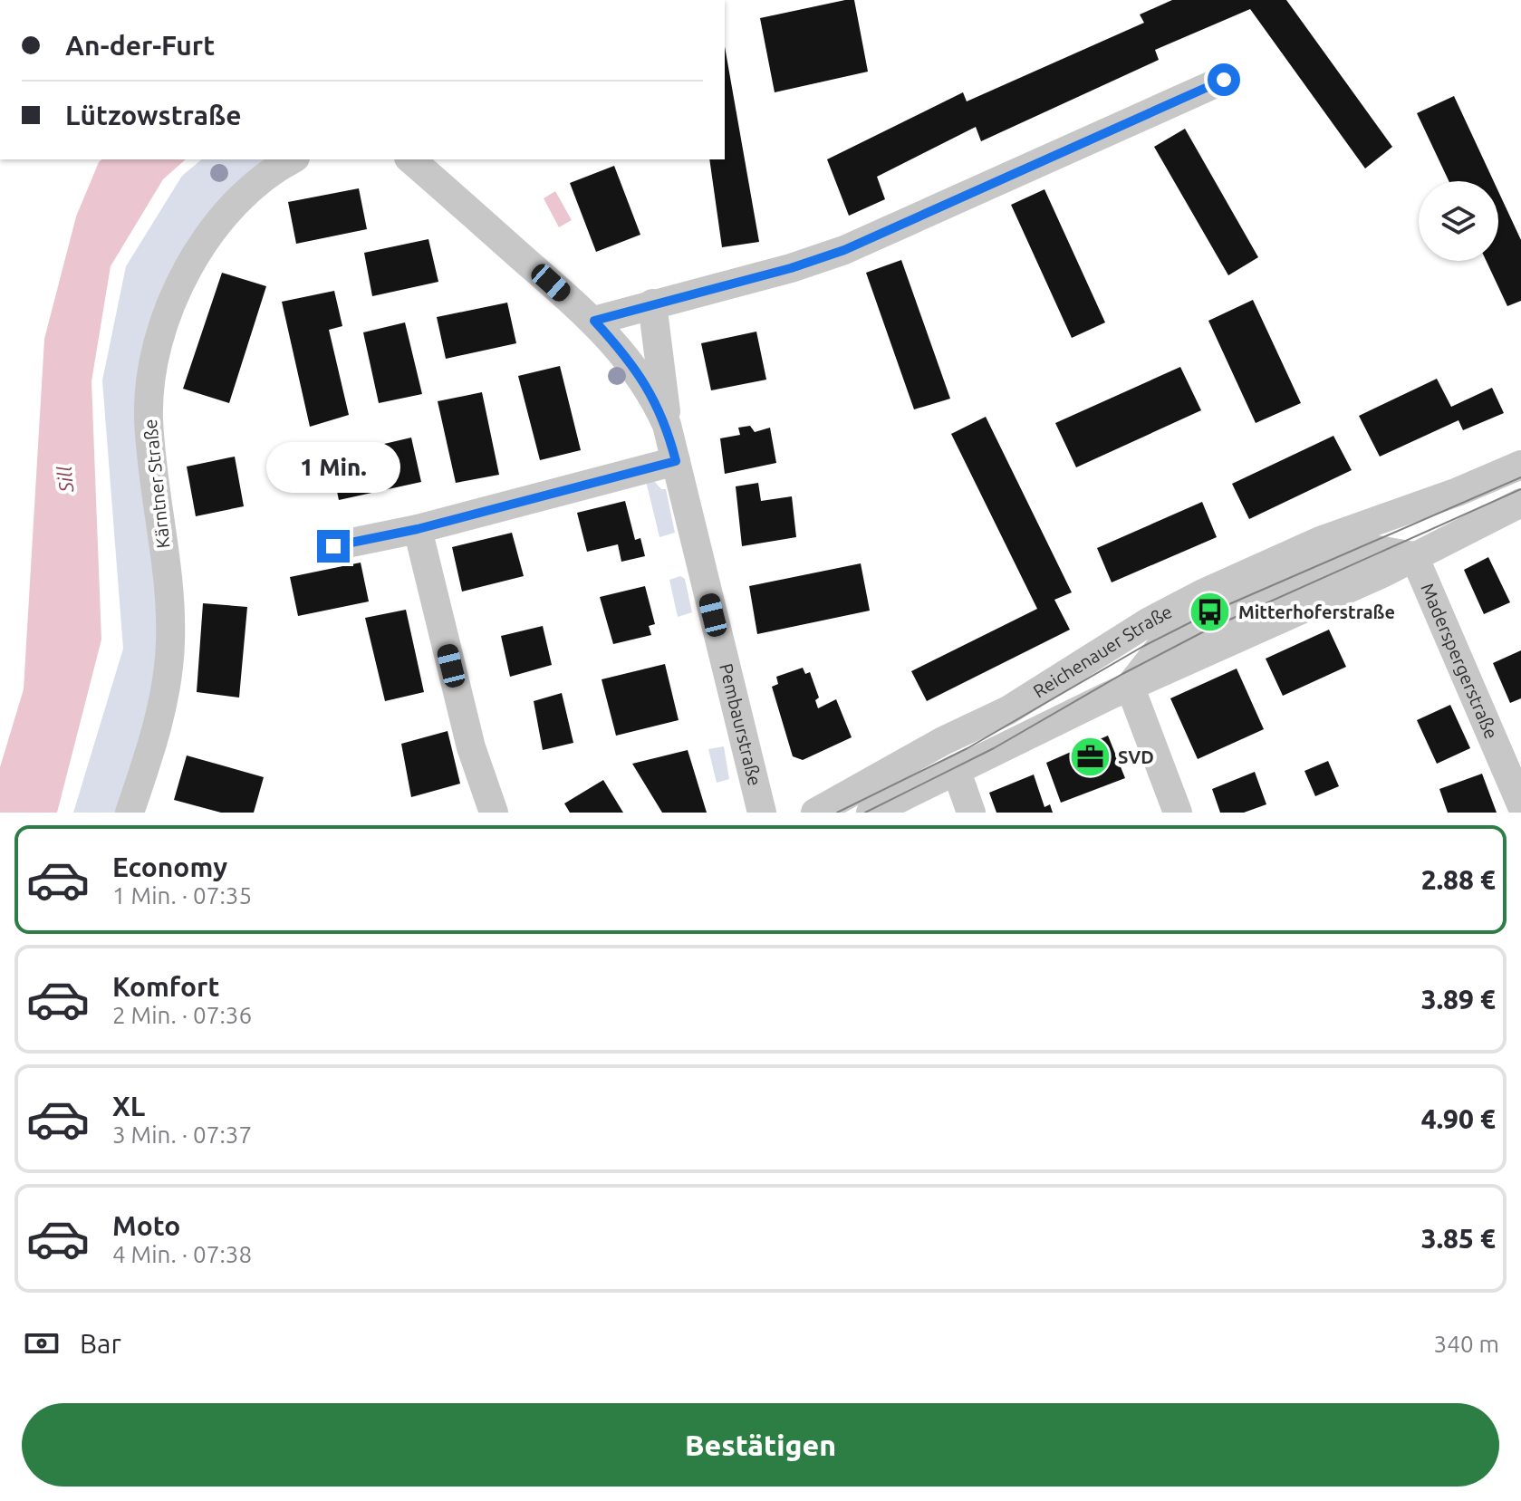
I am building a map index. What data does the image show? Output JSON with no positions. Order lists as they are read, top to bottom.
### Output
{
  "streets": {
    "street": [
      "Kärntner Straße",
      "Reichenauer Straße",
      "Maderspergerstraße",
      "Pembaurstraße"
    ]
  },
  "crossings": [
    ["Reichenauer Straße", "Maderspergerstraße"]
  ],
  "water": ["Sill"],
  "places": {
    "bus stop": ["Mitterhoferstraße"],
    "office": ["SVD"]
  },
  "page": {
    "banner": ["An-der-Furt", "Lützowstraße"],
    "bubble": "1 Min.",
    "list": [
      {
        "name": "Economy",
        "note": "1 Min. · 07:35",
        "value": "2.88 €"
      },
      {
        "name": "Komfort",
        "note": "2 Min. · 07:36",
        "value": "3.89 €"
      },
      {
        "name": "XL",
        "note": "3 Min. · 07:37",
        "value": "4.90 €"
      },
      {
        "name": "Moto",
        "note": "4 Min. · 07:38",
        "value": "3.85 €"
      }
    ],
    "pay": ["Bar", "340 m"],
    "buttons": "Bestätigen"
  }
}
